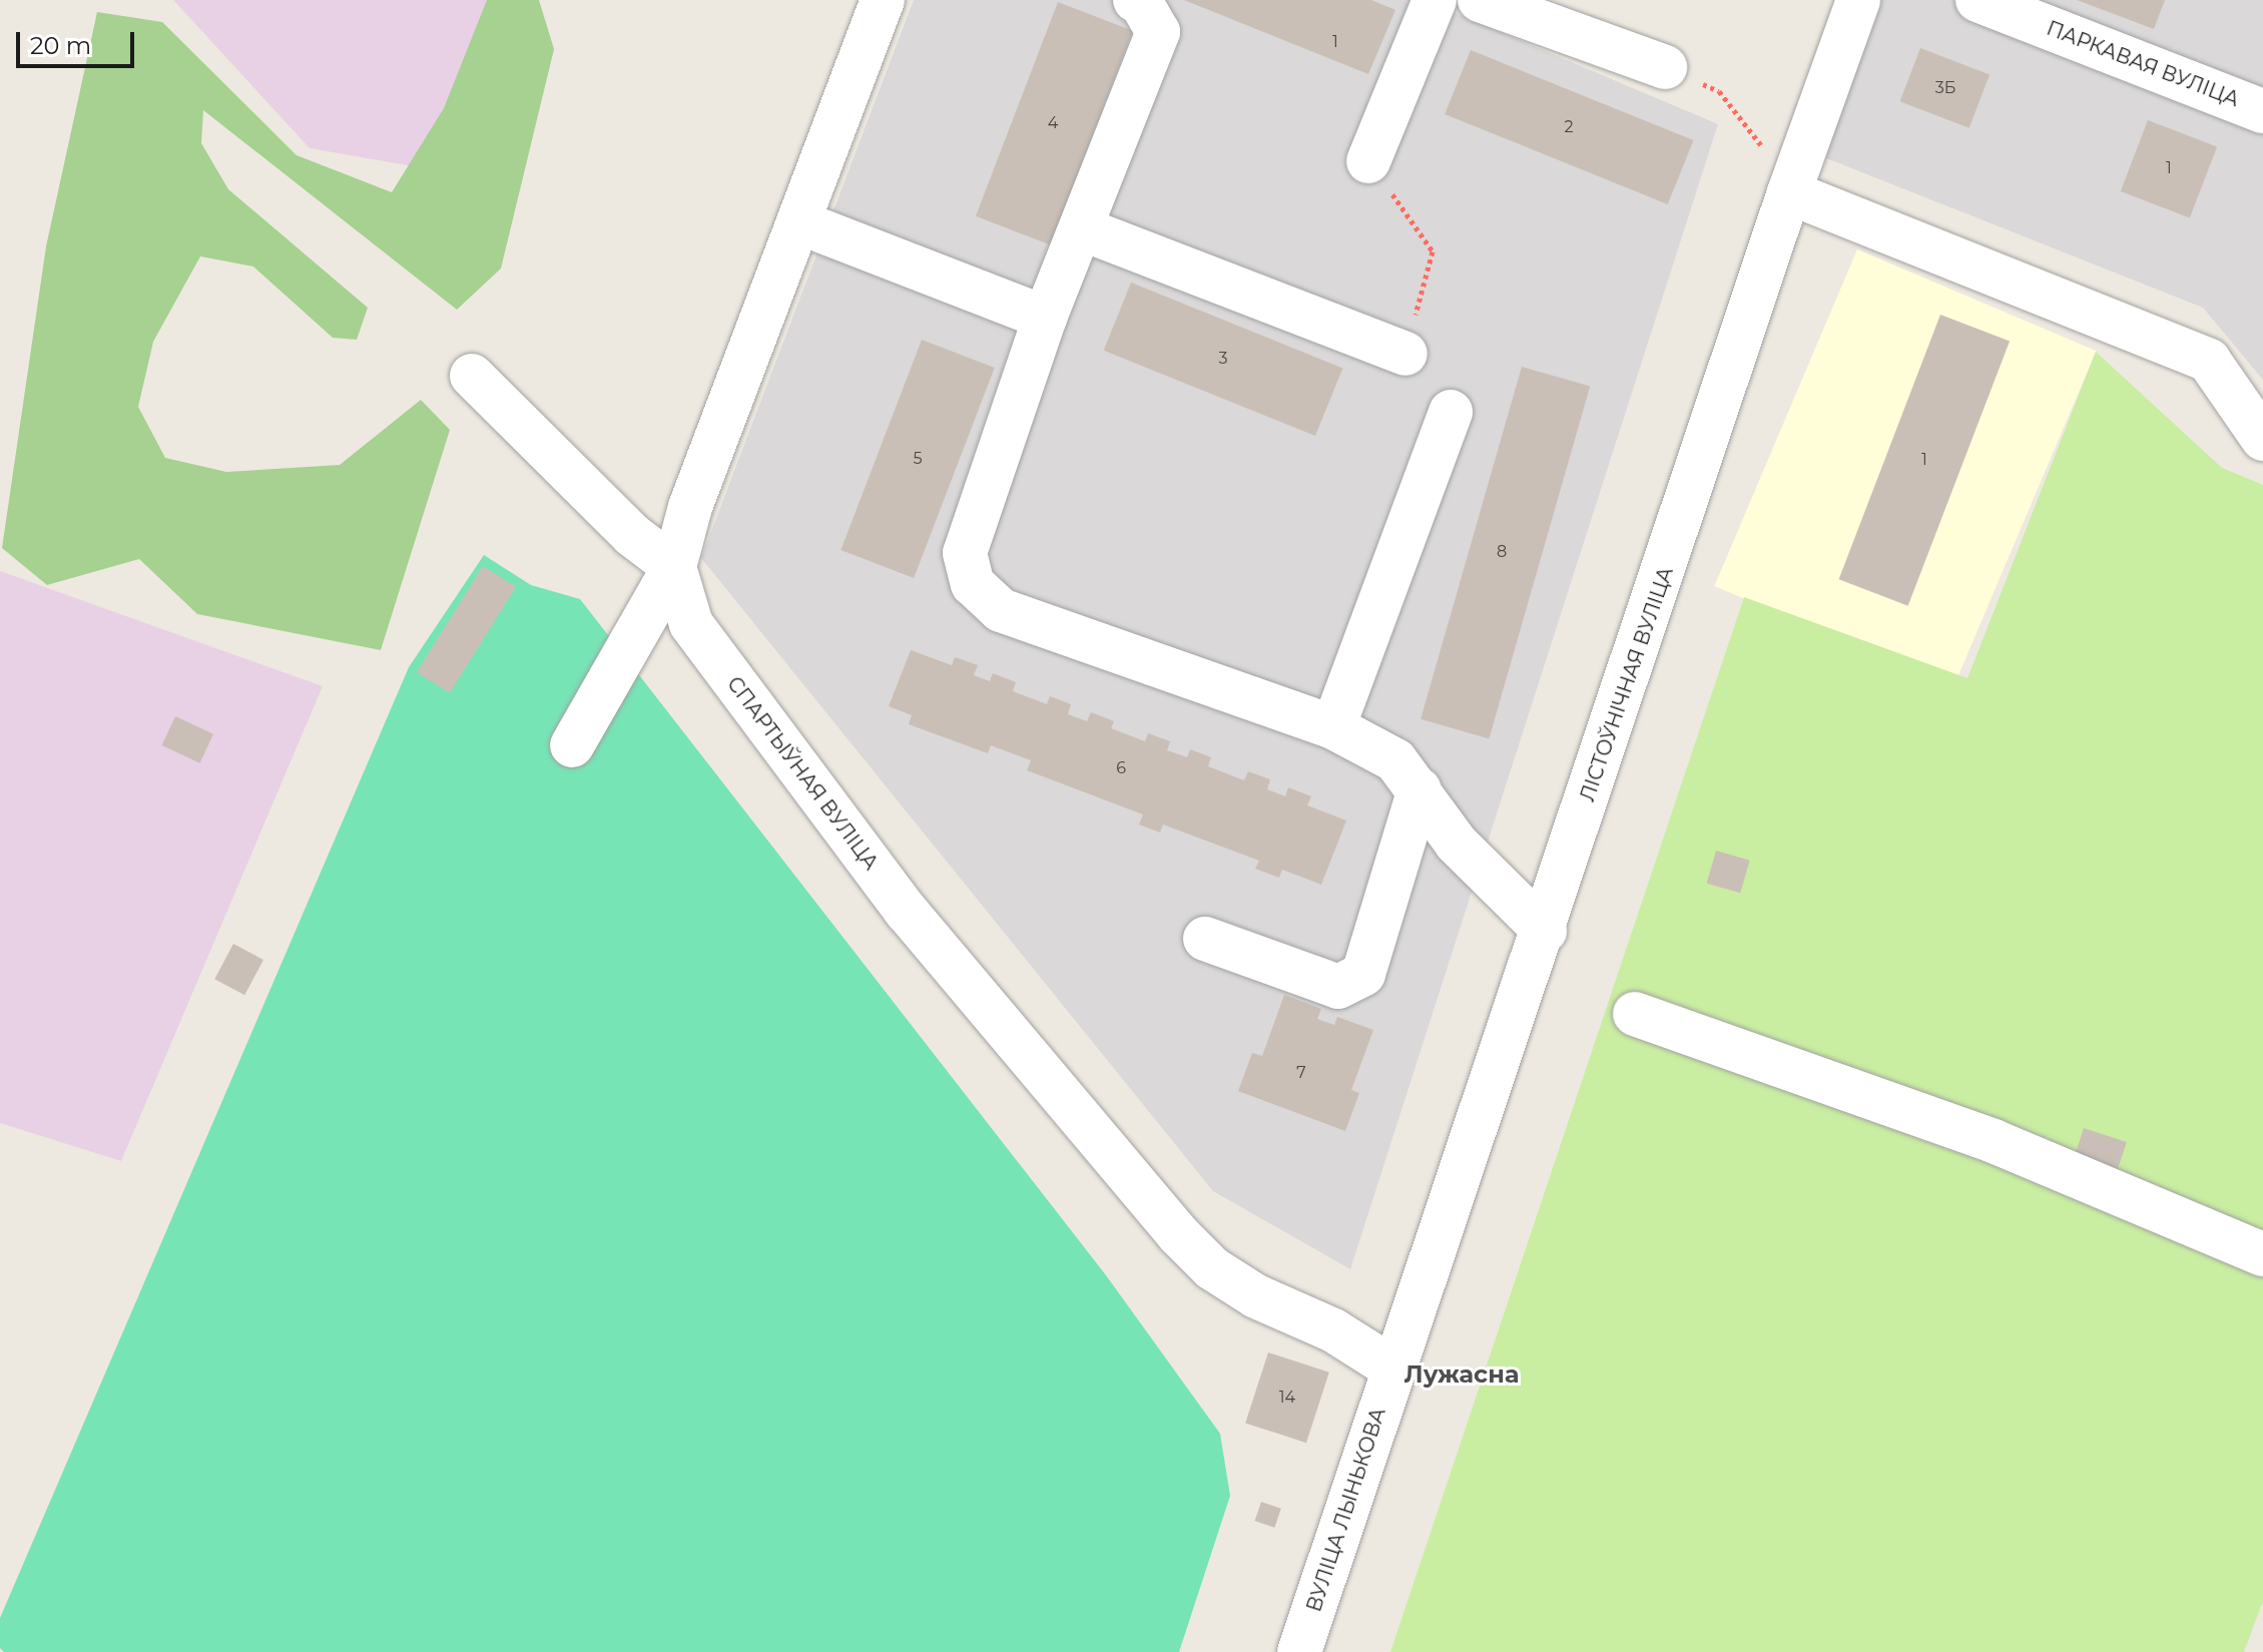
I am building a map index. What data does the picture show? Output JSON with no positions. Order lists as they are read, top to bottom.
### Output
{
  "streets": {
    "street": [
      "ПАРКАВАЯ ВУЛІЦА",
      "ЛІСТОЎНІЧНАЯ ВУЛІЦА",
      "СПАРТЫЎНАЯ ВУЛІЦА",
      "ВУЛІЦА ЛЫНЬКОВА"
    ]
  },
  "crossings": [
    ["ЛІСТОЎНІЧНАЯ ВУЛІЦА", "СПАРТЫЎНАЯ ВУЛІЦА"],
    ["ЛІСТОЎНІЧНАЯ ВУЛІЦА", "ВУЛІЦА ЛЫНЬКОВА"],
    ["СПАРТЫЎНАЯ ВУЛІЦА", "ВУЛІЦА ЛЫНЬКОВА"]
  ],
  "districts": ["Лужасна"],
  "house_numbers": [
    "1",
    "3Б",
    "4",
    "2",
    "1",
    "3",
    "5",
    "1",
    "8",
    "6",
    "7",
    "14"
  ],
  "scale_bar": "20 m"
}
